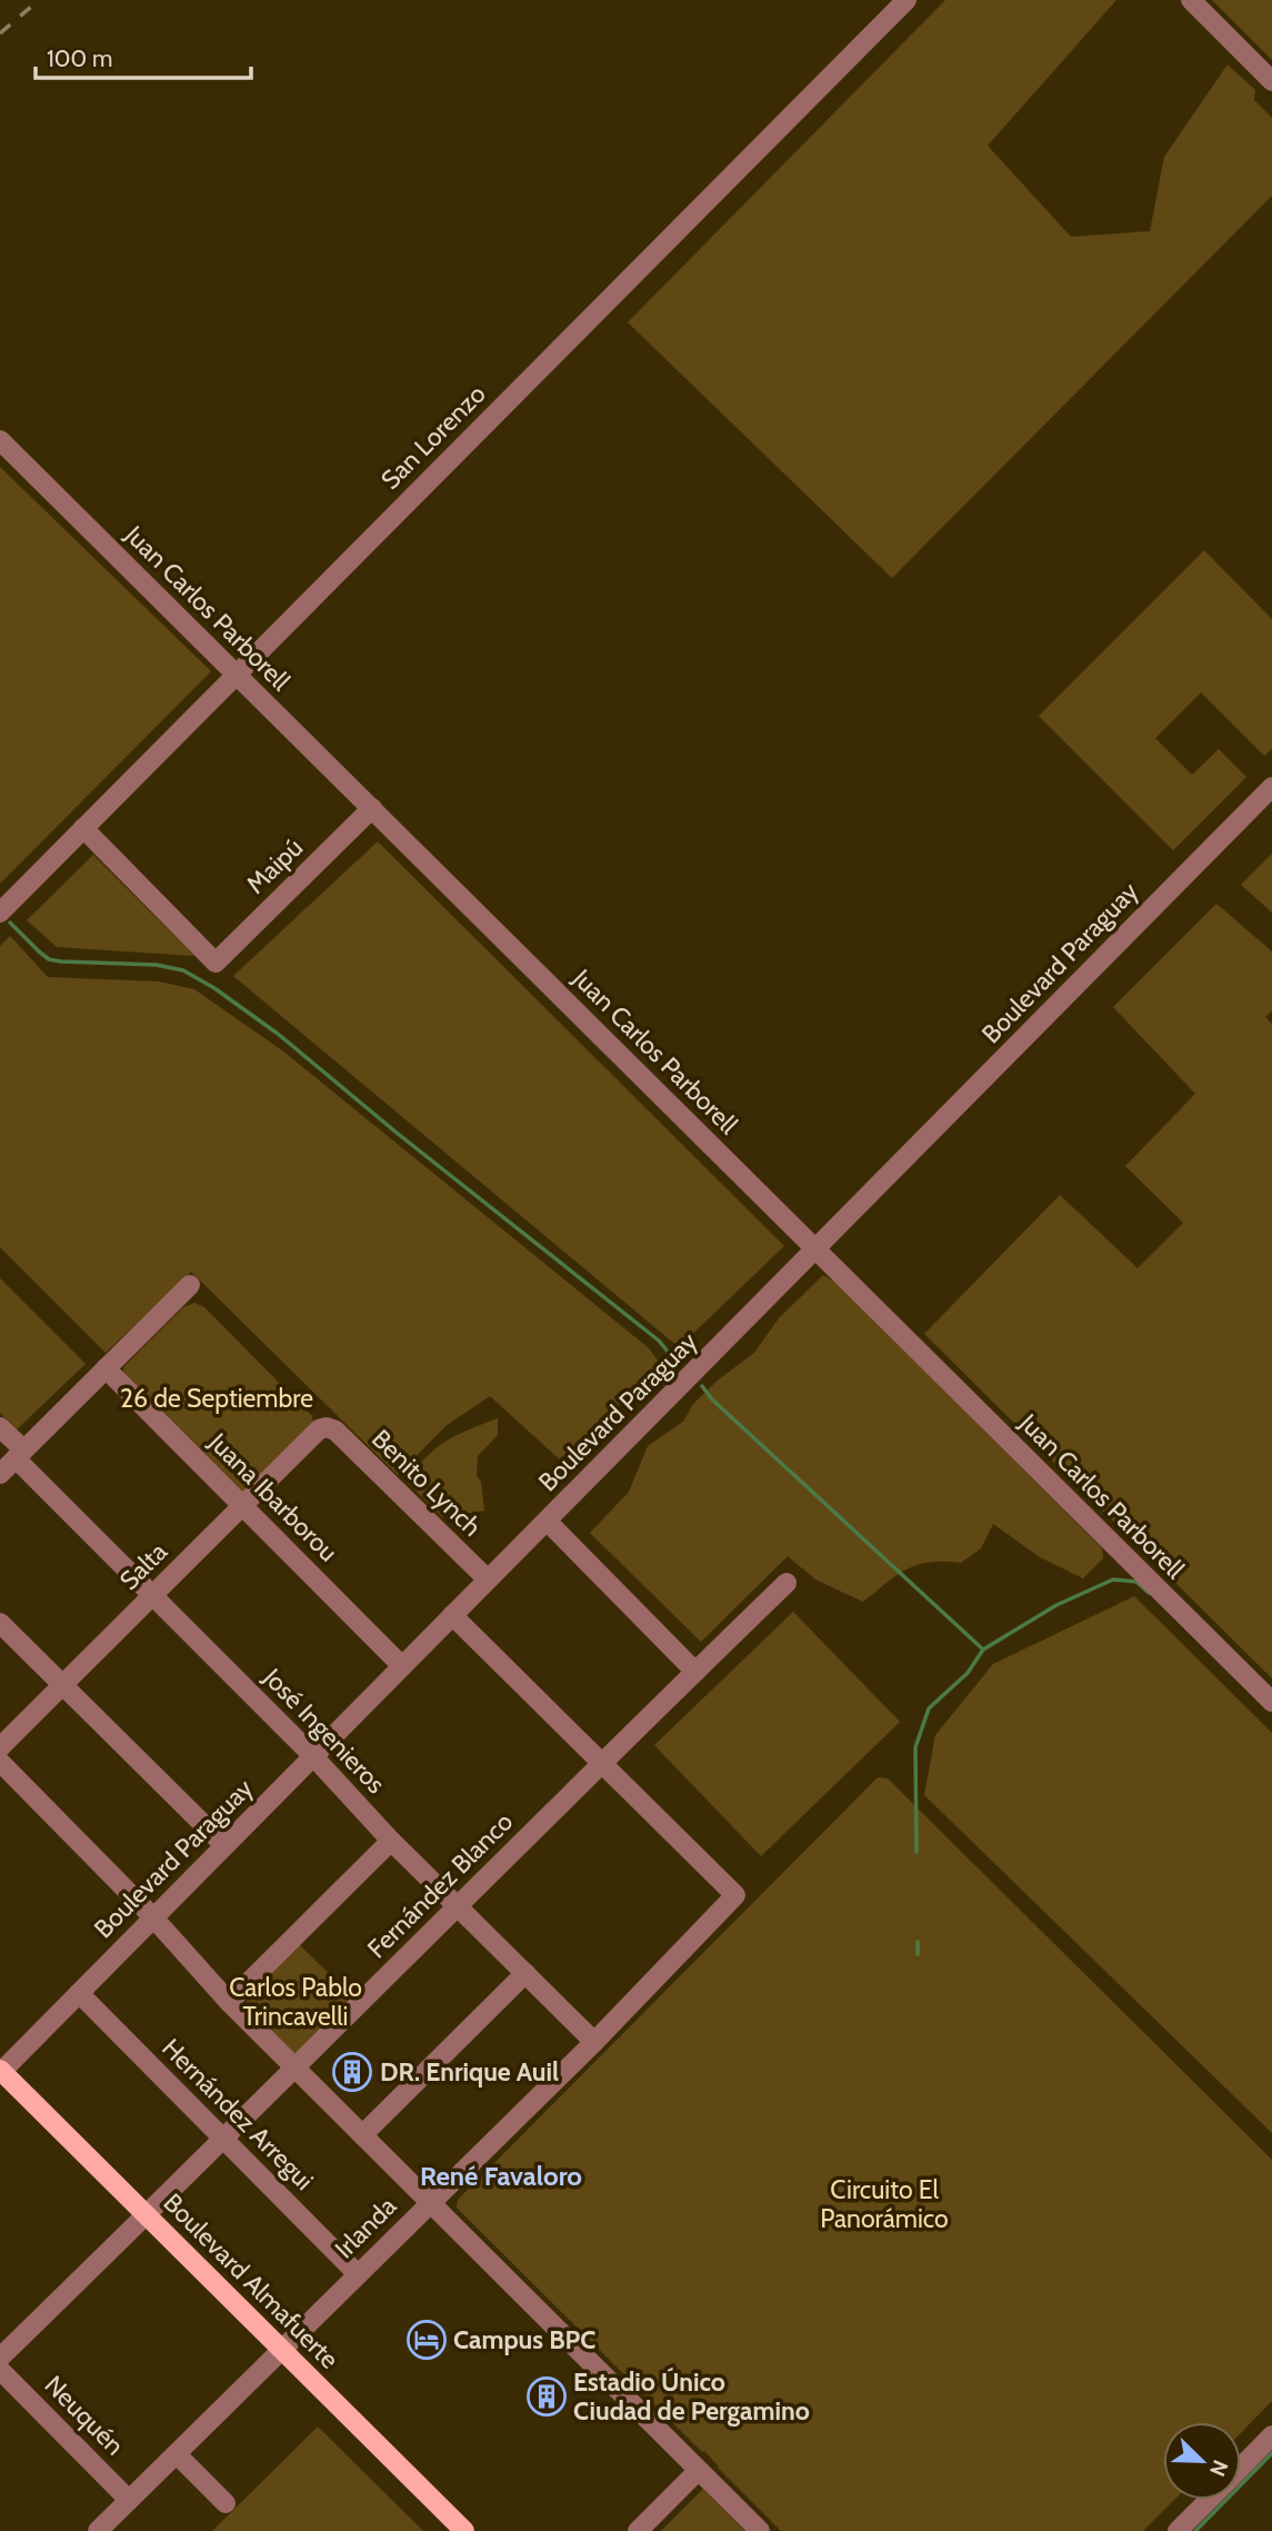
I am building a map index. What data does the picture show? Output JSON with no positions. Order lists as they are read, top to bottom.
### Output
{
  "streets": {
    "main road": ["Boulevard Almafuerte"],
    "street": [
      "San Lorenzo",
      "Juan Carlos Parborell",
      "Maipú",
      "Boulevard Paraguay",
      "Benito Lynch",
      "Juana Ibarborou",
      "Salta",
      "José Ingenieros",
      "Fernández Blanco",
      "Hernández Arregui",
      "Irlanda",
      "Neuquén"
    ]
  },
  "crossings": [
    ["San Lorenzo", "Juan Carlos Parborell"],
    ["San Lorenzo", "Maipú"],
    ["Juan Carlos Parborell", "Maipú"],
    ["Juan Carlos Parborell", "Boulevard Paraguay"],
    ["Boulevard Paraguay", "Benito Lynch"],
    ["Boulevard Paraguay", "Juana Ibarborou"],
    ["Boulevard Paraguay", "José Ingenieros"],
    ["Boulevard Paraguay", "Hernández Arregui"],
    ["Boulevard Paraguay", "Boulevard Almafuerte"],
    ["Benito Lynch", "Salta"],
    ["Juana Ibarborou", "Salta"],
    ["Salta", "José Ingenieros"],
    ["José Ingenieros", "Fernández Blanco"],
    ["José Ingenieros", "Irlanda"],
    ["Fernández Blanco", "Hernández Arregui"],
    ["Fernández Blanco", "Irlanda"],
    ["Fernández Blanco", "Boulevard Almafuerte"],
    ["Hernández Arregui", "Irlanda"],
    ["Irlanda", "Boulevard Almafuerte"],
    ["Irlanda", "Neuquén"]
  ],
  "districts": ["René Favaloro"],
  "parks": ["26 de Septiembre", "Carlos Pablo Trincavelli", "Circuito El Panorámico"],
  "places": {
    "building": ["DR. Enrique Auil", "Estadio Único Ciudad de Pergamino"],
    "hotel": ["Campus BPC"]
  },
  "scale_bar": "100 m",
  "north": "bottom right"
}
